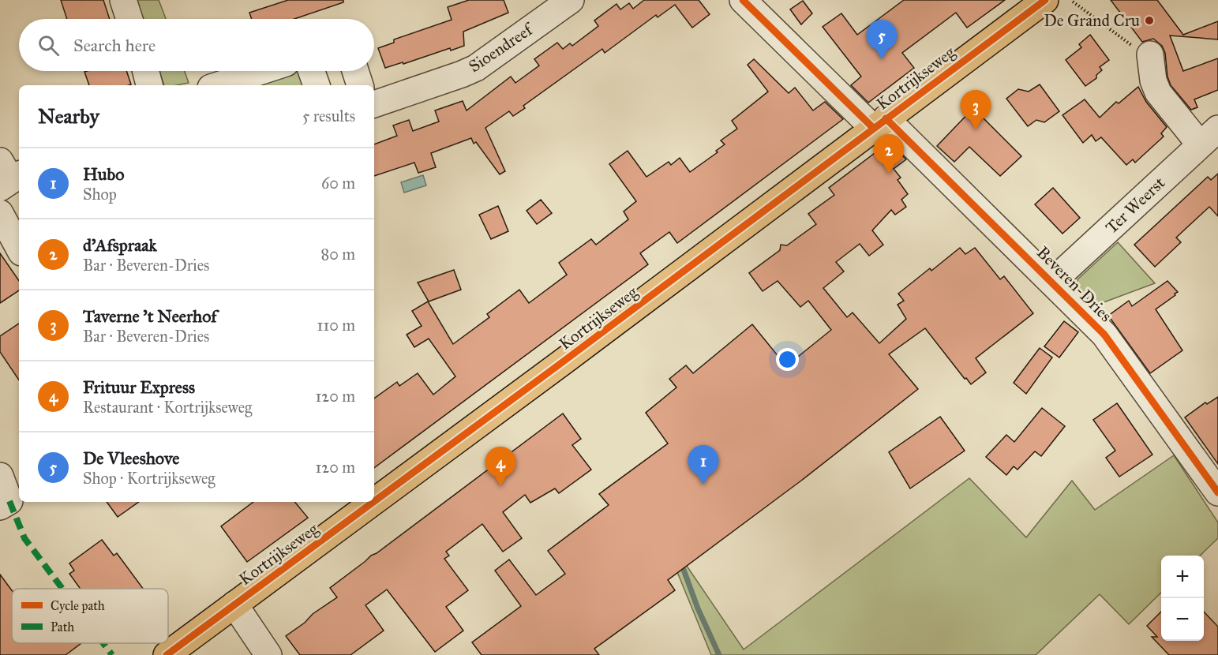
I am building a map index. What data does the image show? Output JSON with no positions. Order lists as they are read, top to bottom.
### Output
{
  "streets": {
    "main road": ["Kortrijkseweg"],
    "street": ["Sioendreef", "Ter Weerst", "Beveren-Dries"]
  },
  "crossings": [
    ["Kortrijkseweg", "Beveren-Dries"],
    ["Ter Weerst", "Beveren-Dries"]
  ],
  "places": ["De Grand Cru"],
  "legend": ["Cycle path", "Path"],
  "page": {
    "search": "Search here",
    "pins": [
      "5",
      "3",
      "2",
      "1",
      "4"
    ],
    "heading": ["Nearby", "5 results"],
    "list": [
      {
        "mark": "1",
        "name": "Hubo",
        "note": "Shop",
        "value": "60 m"
      },
      {
        "mark": "2",
        "name": "d'Afspraak",
        "note": "Bar · Beveren-Dries",
        "value": "80 m"
      },
      {
        "mark": "3",
        "name": "Taverne 't Neerhof",
        "note": "Bar · Beveren-Dries",
        "value": "110 m"
      },
      {
        "mark": "4",
        "name": "Frituur Express",
        "note": "Restaurant · Kortrijkseweg",
        "value": "120 m"
      },
      {
        "mark": "5",
        "name": "De Vleeshove",
        "note": "Shop · Kortrijkseweg",
        "value": "120 m"
      }
    ],
    "map_buttons": ["+", "−"]
  }
}
